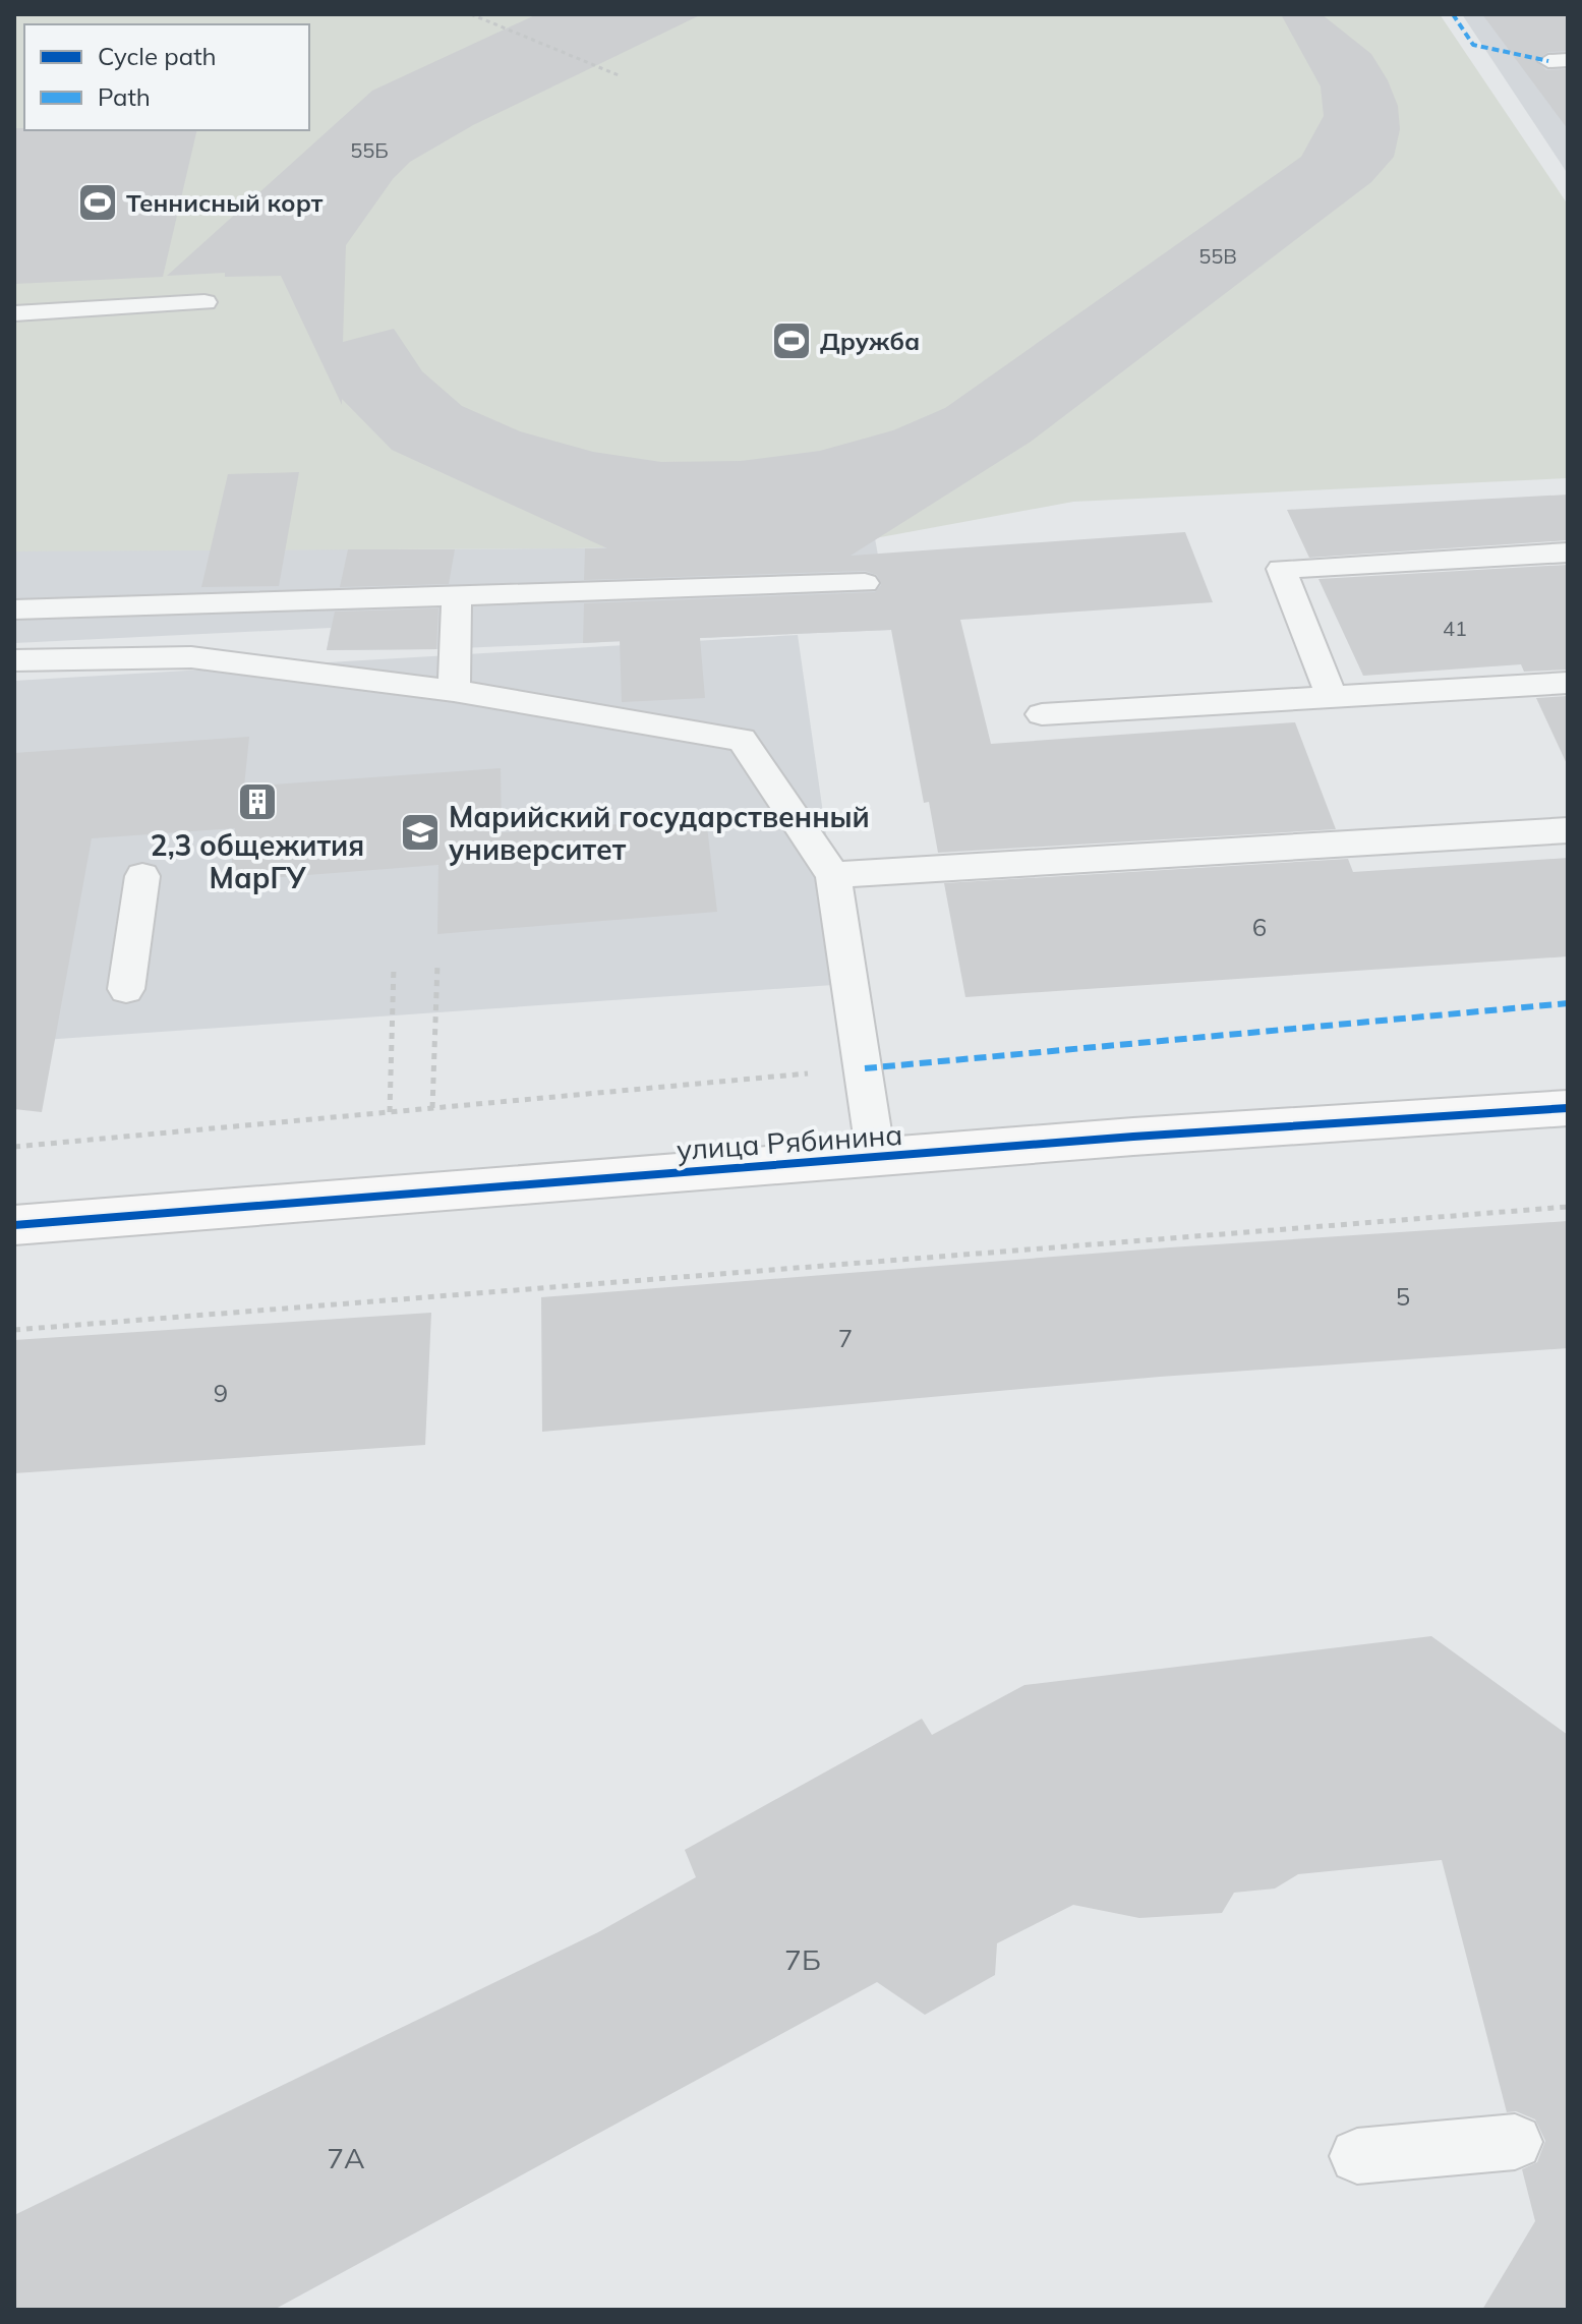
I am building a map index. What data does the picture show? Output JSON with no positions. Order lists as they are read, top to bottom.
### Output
{
  "streets": {
    "street": ["улица Рябинина"]
  },
  "places": {
    "sports": ["Теннисный корт", "Дружба"],
    "building": ["2,3 общежития МарГУ"],
    "school or university": ["Марийский государственный университет"]
  },
  "house_numbers": [
    "55Б",
    "55В",
    "41",
    "6",
    "5",
    "7",
    "9",
    "7Б",
    "7А"
  ],
  "legend": ["Cycle path", "Path"]
}
